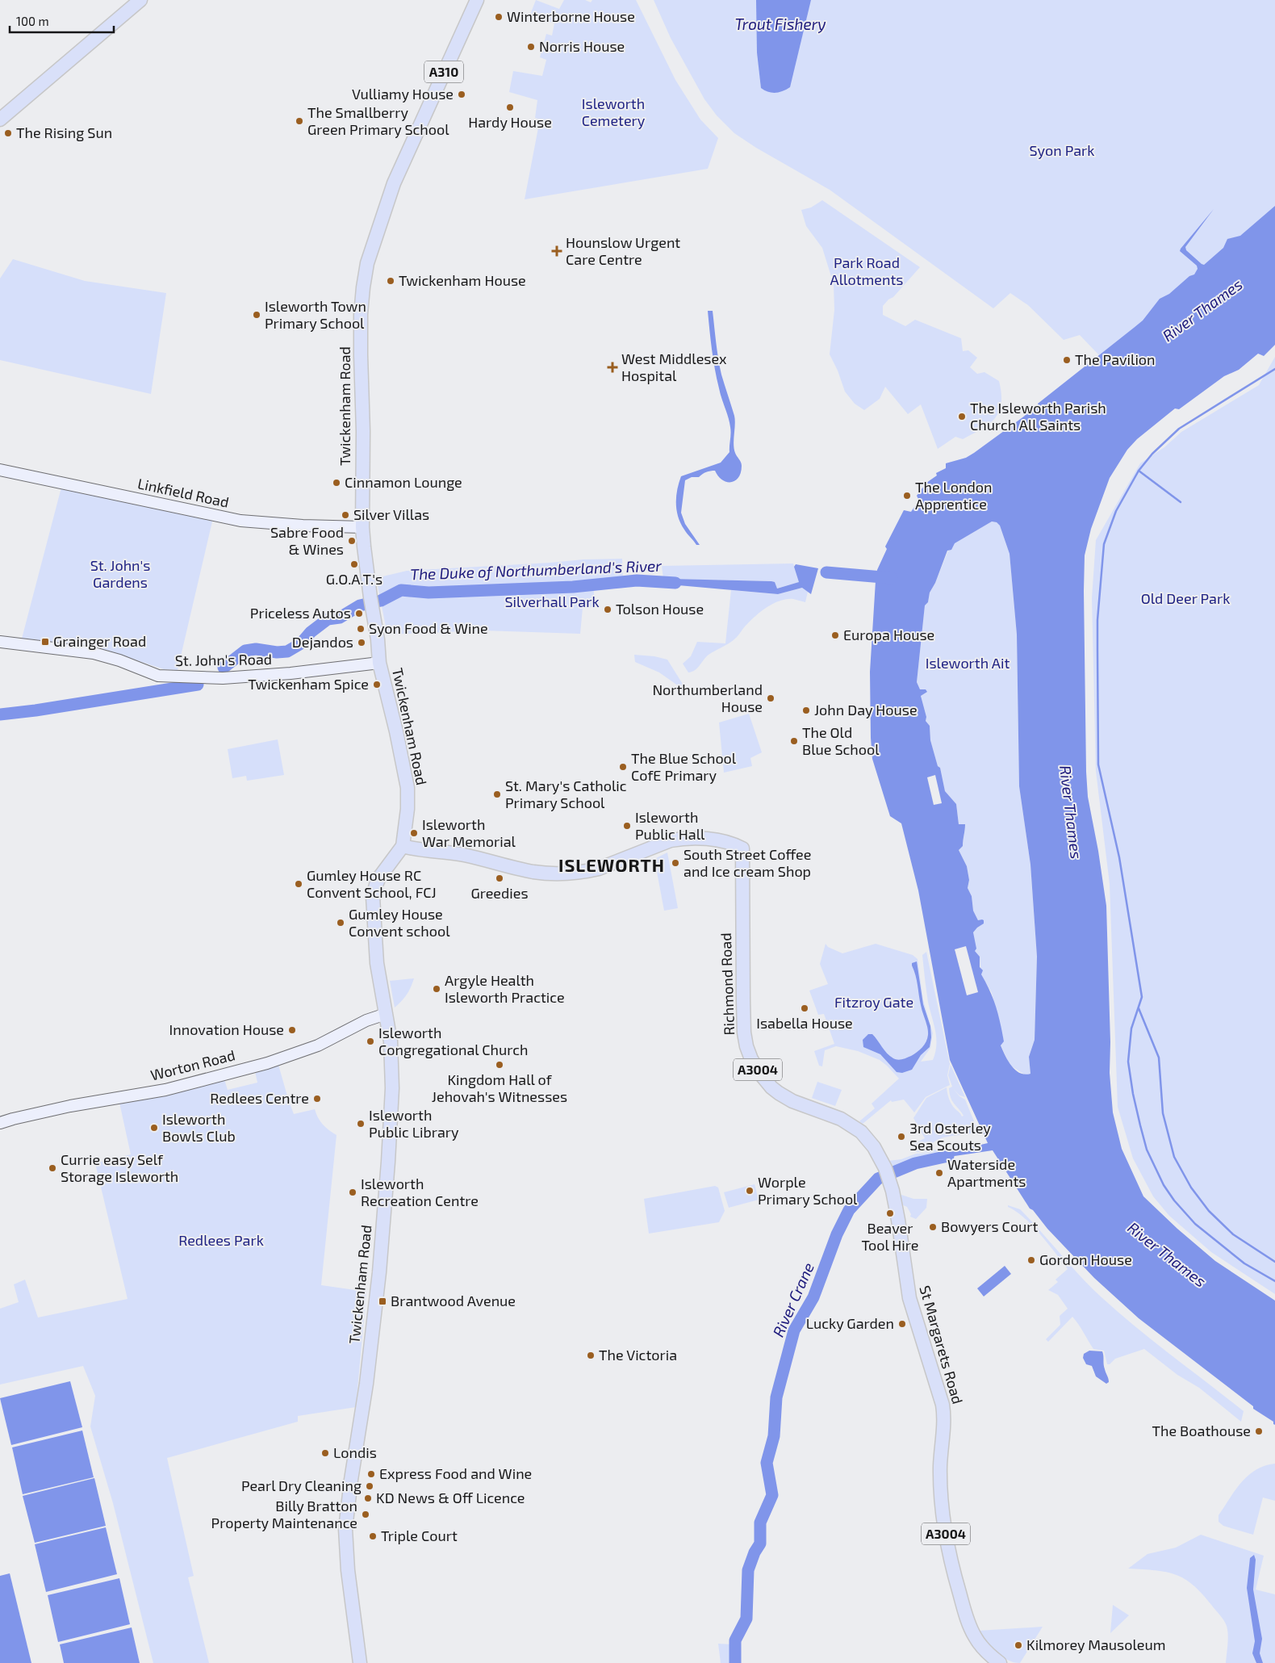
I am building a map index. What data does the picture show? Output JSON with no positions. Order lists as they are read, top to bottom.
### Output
{
  "streets": {
    "main road": [
      "A310",
      "Twickenham Road",
      "Richmond Road",
      "A3004",
      "St Margarets Road"
    ],
    "street": ["Linkfield Road", "St. John's Road", "Worton Road"]
  },
  "crossings": [
    ["Twickenham Road", "Linkfield Road"],
    ["Twickenham Road", "St. John's Road"],
    ["Twickenham Road", "Richmond Road"],
    ["Twickenham Road", "Worton Road"],
    ["Richmond Road", "St Margarets Road"]
  ],
  "districts": ["ISLEWORTH"],
  "water": [
    "Trout Fishery",
    "River Thames",
    "The Duke of Northumberland's River",
    "River Crane"
  ],
  "parks": [
    "Isleworth Cemetery",
    "Syon Park",
    "Park Road Allotments",
    "St. John's Gardens",
    "Old Deer Park",
    "Silverhall Park",
    "Isleworth Ait",
    "Fitzroy Gate",
    "Redlees Park"
  ],
  "places": {
    "other": [
      "Winterborne House",
      "Norris House",
      "Vulliamy House",
      "Hardy House",
      "The Smallberry Green Primary School",
      "The Rising Sun",
      "Twickenham House",
      "Isleworth Town Primary School",
      "The Pavilion",
      "The Isleworth Parish Church All Saints",
      "Cinnamon Lounge",
      "The London Apprentice",
      "Silver Villas",
      "Sabre Food & Wines",
      "G.O.A.T.'s",
      "Tolson House",
      "Priceless Autos",
      "Syon Food & Wine",
      "Europa House",
      "Dejandos",
      "Twickenham Spice",
      "Northumberland House",
      "John Day House",
      "The Old Blue School",
      "The Blue School CofE Primary",
      "St. Mary's Catholic Primary School",
      "Isleworth Public Hall",
      "Isleworth War Memorial",
      "South Street Coffee and Ice cream Shop",
      "Greedies",
      "Gumley House RC Convent School, FCJ",
      "Gumley House Convent school",
      "Argyle Health Isleworth Practice",
      "Isabella House",
      "Innovation House",
      "Isleworth Congregational Church",
      "Kingdom Hall of Jehovah's Witnesses",
      "Redlees Centre",
      "Isleworth Public Library",
      "Isleworth Bowls Club",
      "3rd Osterley Sea Scouts",
      "Currie easy Self Storage Isleworth",
      "Waterside Apartments",
      "Worple Primary School",
      "Isleworth Recreation Centre",
      "Beaver Tool Hire",
      "Bowyers Court",
      "Gordon House",
      "Lucky Garden",
      "The Victoria",
      "The Boathouse",
      "Londis",
      "Express Food and Wine",
      "Pearl Dry Cleaning",
      "KD News & Off Licence",
      "Billy Bratton Property Maintenance",
      "Triple Court",
      "Kilmorey Mausoleum"
    ],
    "health": ["Hounslow Urgent Care Centre", "West Middlesex Hospital"],
    "transit": ["Grainger Road", "Brantwood Avenue"]
  },
  "scale_bar": "100 m"
}
